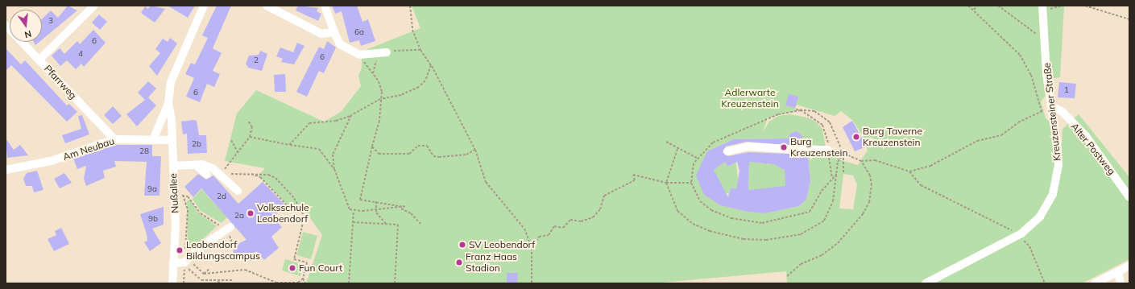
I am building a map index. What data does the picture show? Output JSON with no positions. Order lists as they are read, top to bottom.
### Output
{
  "streets": {
    "street": [
      "Pfarrweg",
      "Kreuzensteiner Straße",
      "Am Neubau",
      "Alter Postweg",
      "Nußallee"
    ]
  },
  "crossings": [
    ["Pfarrweg", "Am Neubau"],
    ["Kreuzensteiner Straße", "Alter Postweg"],
    ["Am Neubau", "Nußallee"]
  ],
  "parks": ["Adlerwarte Kreuzenstein"],
  "places": [
    "Burg Taverne Kreuzenstein",
    "Burg Kreuzenstein",
    "Volksschule Leobendorf",
    "SV Leobendorf",
    "Leobendorf Bildungscampus",
    "Franz Haas Stadion",
    "Fun Court"
  ],
  "house_numbers": [
    "3",
    "6a",
    "6",
    "4",
    "6",
    "2",
    "1",
    "6",
    "2b",
    "28",
    "9a",
    "2d",
    "2a",
    "9b"
  ],
  "north": "bottom"
}
